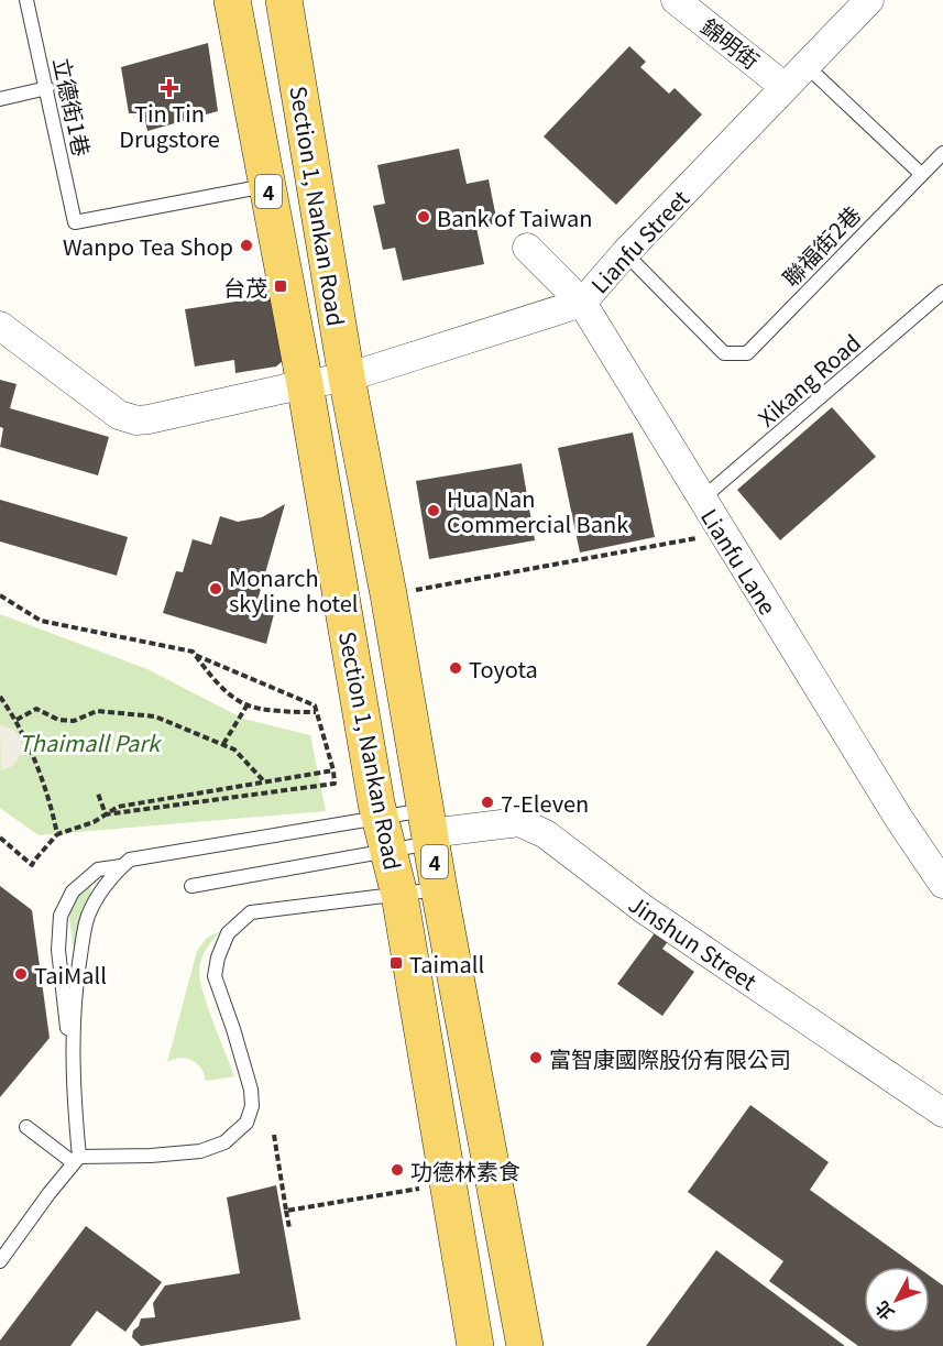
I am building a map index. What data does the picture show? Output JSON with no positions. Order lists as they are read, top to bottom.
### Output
{
  "streets": {
    "main road": ["4", "Section 1, Nankan Road"],
    "street": [
      "錦明街",
      "Lianfu Street",
      "Lianfu Lane",
      "Jinshun Street"
    ],
    "lane": ["立德街1巷", "Xikang Road"]
  },
  "crossings": [
    ["錦明街", "Lianfu Street"],
    ["立德街1巷", "Section 1, Nankan Road"],
    ["Section 1, Nankan Road", "Lianfu Street"],
    ["Section 1, Nankan Road", "Jinshun Street"],
    ["Lianfu Street", "Lianfu Lane"],
    ["Xikang Road", "Lianfu Lane"]
  ],
  "parks": ["Thaimall Park"],
  "places": {
    "health": ["Tin Tin Drugstore"],
    "other": [
      "Bank of Taiwan",
      "Wanpo Tea Shop",
      "Hua Nan Commercial Bank",
      "Monarch skyline hotel",
      "Toyota",
      "7-Eleven",
      "TaiMall",
      "富智康國際股份有限公司",
      "功德林素食"
    ],
    "transit": ["台茂", "Taimall"]
  },
  "north": "bottom left"
}
